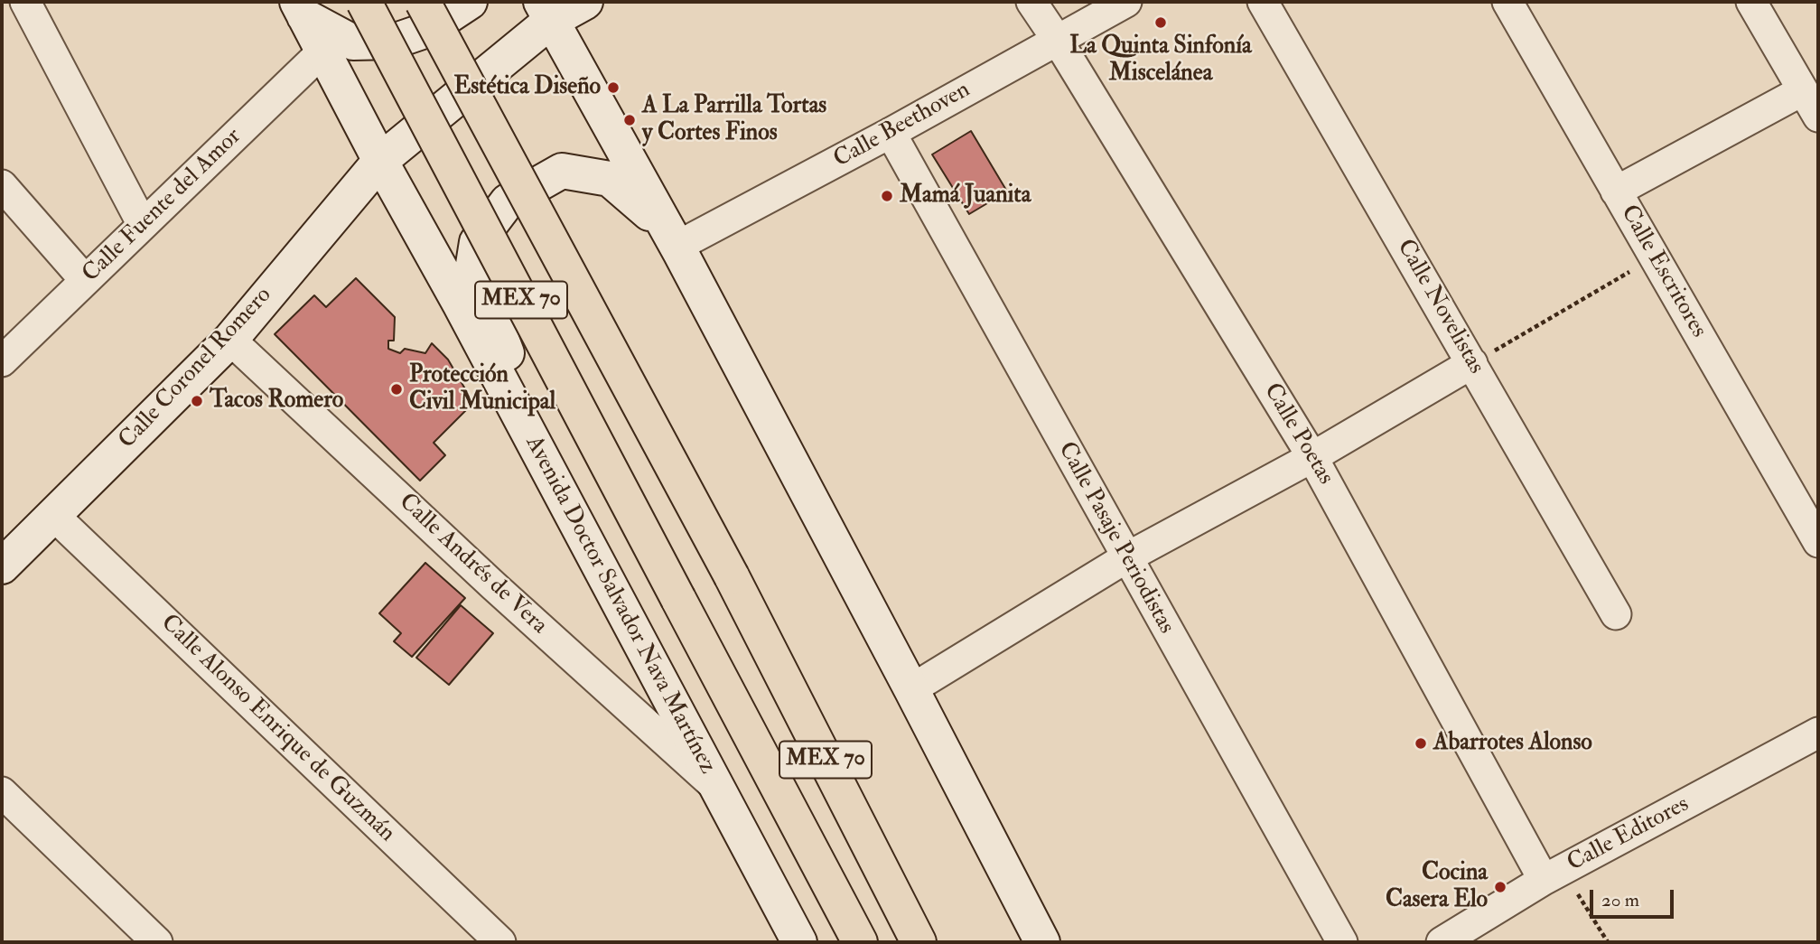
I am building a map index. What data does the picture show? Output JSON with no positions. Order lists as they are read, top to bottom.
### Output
{
  "streets": {
    "highway": ["MEX 70"],
    "main road": ["Calle Coronel Romero", "Avenida Doctor Salvador Nava Martínez"],
    "street": [
      "Calle Beethoven",
      "Calle Fuente del Amor",
      "Calle Escritores",
      "Calle Novelistas",
      "Calle Poetas",
      "Calle Pasaje Periodistas",
      "Calle Andrés de Vera",
      "Calle Alonso Enrique de Guzmán",
      "Calle Editores"
    ]
  },
  "crossings": [
    ["Calle Beethoven", "Calle Poetas"],
    ["Calle Beethoven", "Calle Pasaje Periodistas"],
    ["Calle Fuente del Amor", "Avenida Doctor Salvador Nava Martínez"],
    ["Calle Coronel Romero", "Calle Andrés de Vera"],
    ["Calle Coronel Romero", "Avenida Doctor Salvador Nava Martínez"],
    ["Calle Coronel Romero", "Calle Alonso Enrique de Guzmán"],
    ["Calle Poetas", "Calle Editores"],
    ["Calle Andrés de Vera", "Avenida Doctor Salvador Nava Martínez"]
  ],
  "places": [
    "La Quinta Sinfonía Miscelánea",
    "Estética Diseño",
    "A La Parrilla Tortas y Cortes Finos",
    "Mamá Juanita",
    "Protección Civil Municipal",
    "Tacos Romero",
    "Abarrotes Alonso",
    "Cocina Casera Elo"
  ],
  "scale_bar": "20 m"
}
